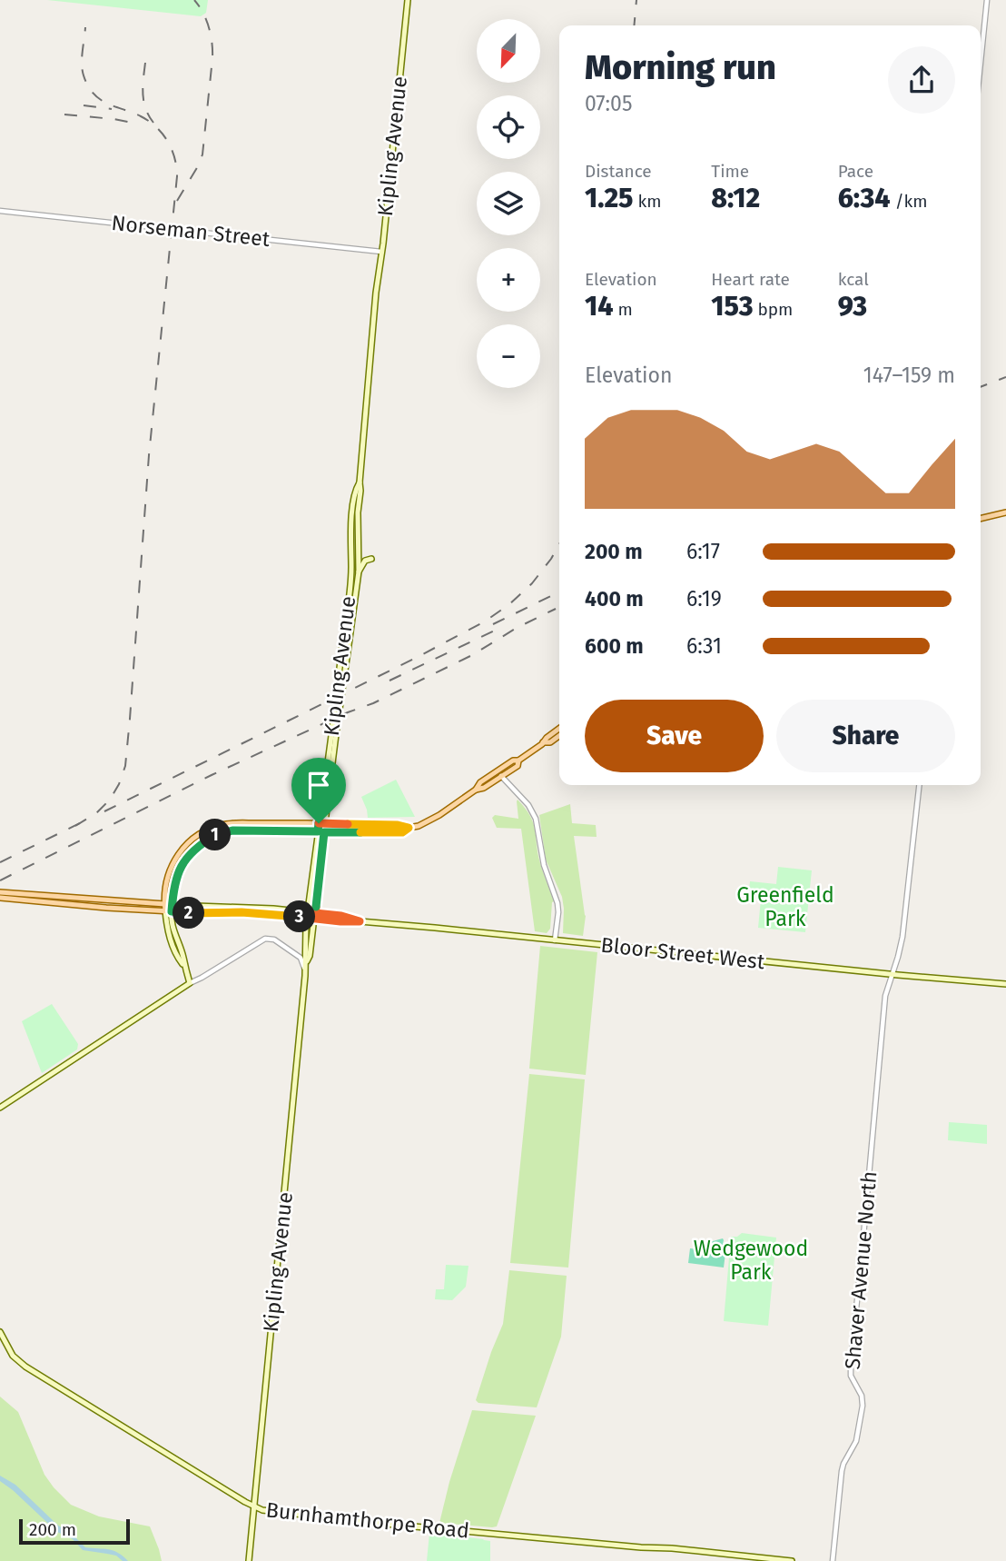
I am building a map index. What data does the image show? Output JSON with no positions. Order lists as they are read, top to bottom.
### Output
{
  "streets": {
    "main road": ["Kipling Avenue", "Bloor Street West", "Burnhamthorpe Road"],
    "street": ["Norseman Street", "Shaver Avenue North"]
  },
  "crossings": [
    ["Kipling Avenue", "Norseman Street"],
    ["Kipling Avenue", "Bloor Street West"],
    ["Kipling Avenue", "Burnhamthorpe Road"],
    ["Bloor Street West", "Shaver Avenue North"]
  ],
  "parks": ["Greenfield Park", "Wedgewood Park"],
  "scale_bar": "200 m",
  "north": "bottom left",
  "page": {
    "map_buttons": ["+", "−"],
    "heading": ["Morning run", "07:05"],
    "stats": [
      ["Distance", "1.25 km"],
      ["Time", "8:12"],
      ["Pace", "6:34 /km"],
      ["Elevation", "14 m"],
      ["Heart rate", "153 bpm"],
      ["kcal", "93"]
    ],
    "chart": ["Elevation", "147–159 m"],
    "list": [
      {
        "name": "200 m",
        "note": "6:17"
      },
      {
        "name": "400 m",
        "note": "6:19"
      },
      {
        "name": "600 m",
        "note": "6:31"
      }
    ],
    "buttons": ["Save", "Share"],
    "pins": ["1", "2", "3"],
    "scale": "200 m"
  }
}
